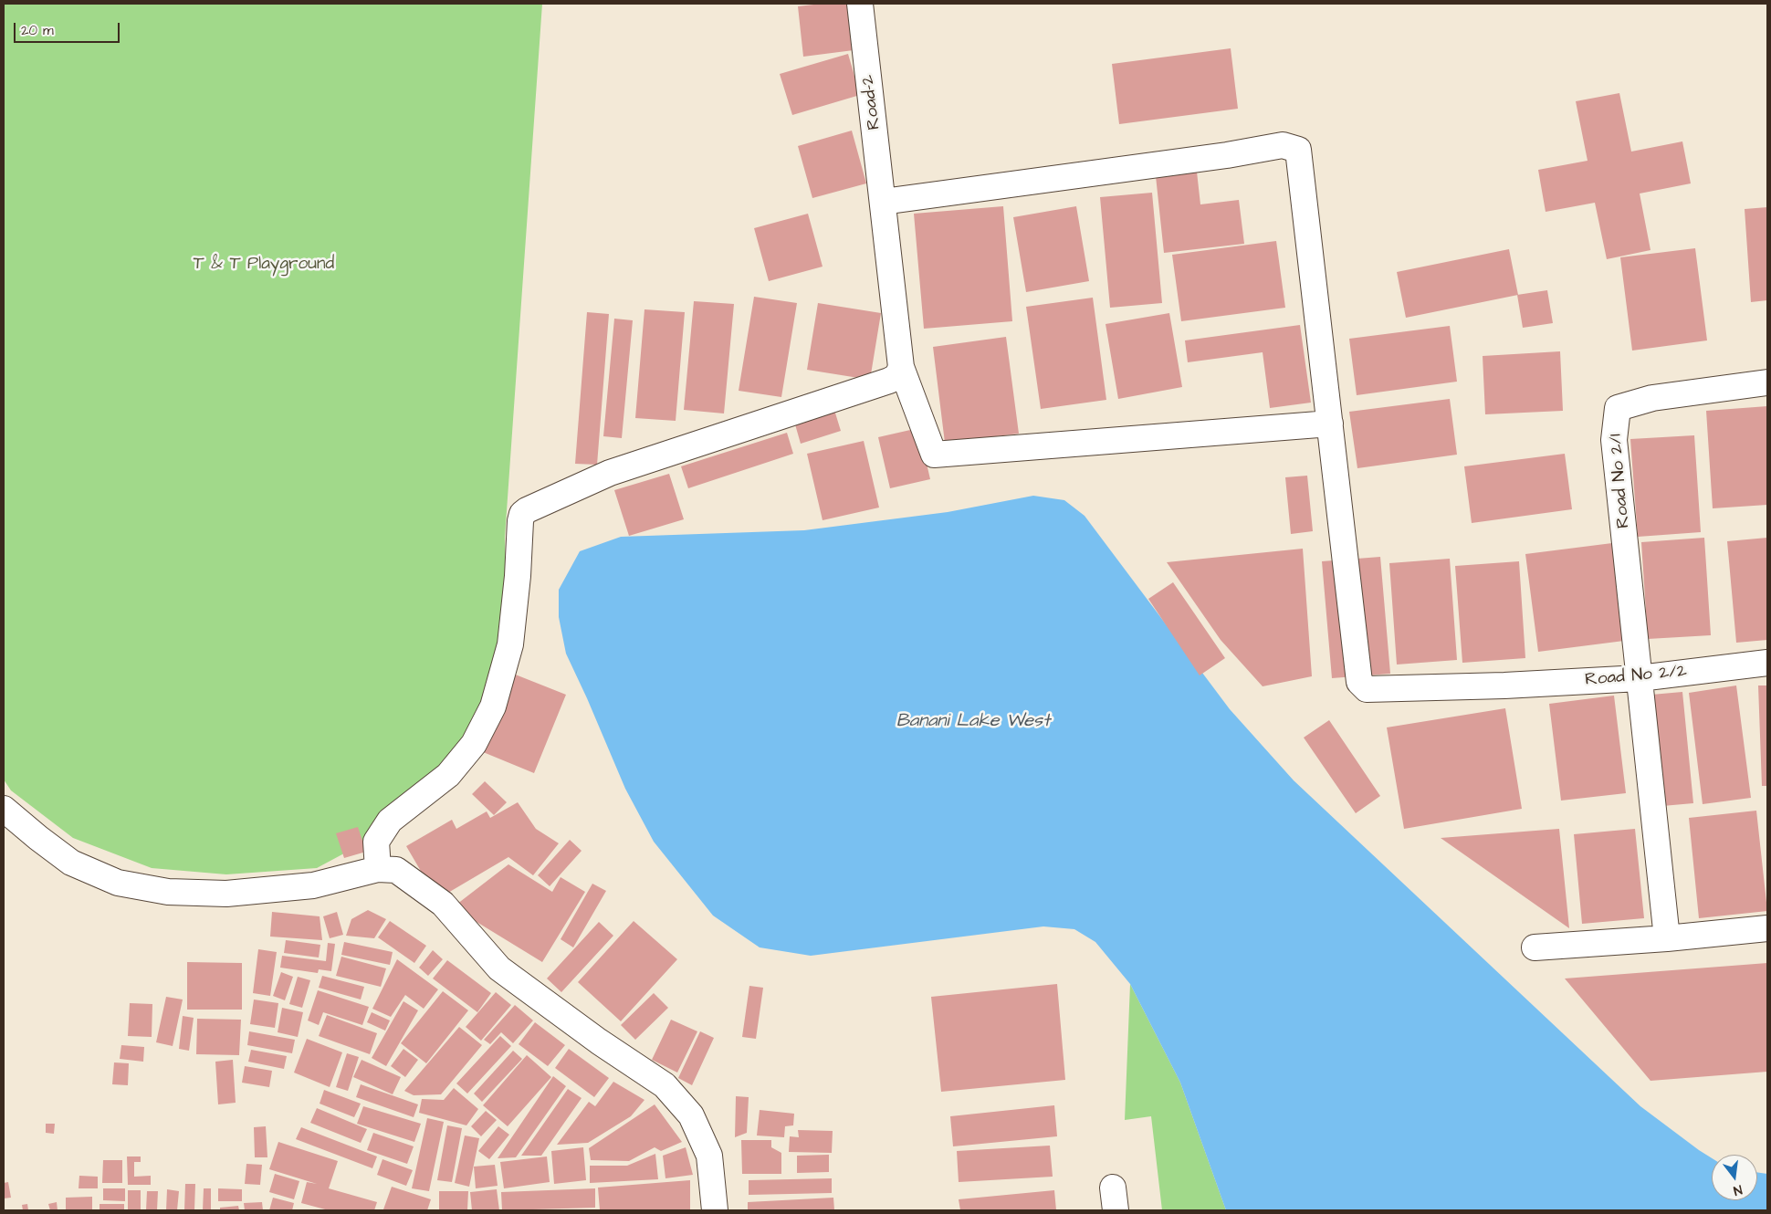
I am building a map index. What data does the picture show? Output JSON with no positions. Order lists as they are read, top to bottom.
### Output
{
  "streets": {
    "street": ["Road-2", "Road No 2/1", "Road No 2/2"]
  },
  "crossings": [
    ["Road-2", "Road No 2/2"],
    ["Road No 2/1", "Road No 2/2"]
  ],
  "water": ["Banani Lake West"],
  "parks": ["T & T Playground"],
  "scale_bar": "20 m",
  "north": "bottom"
}
